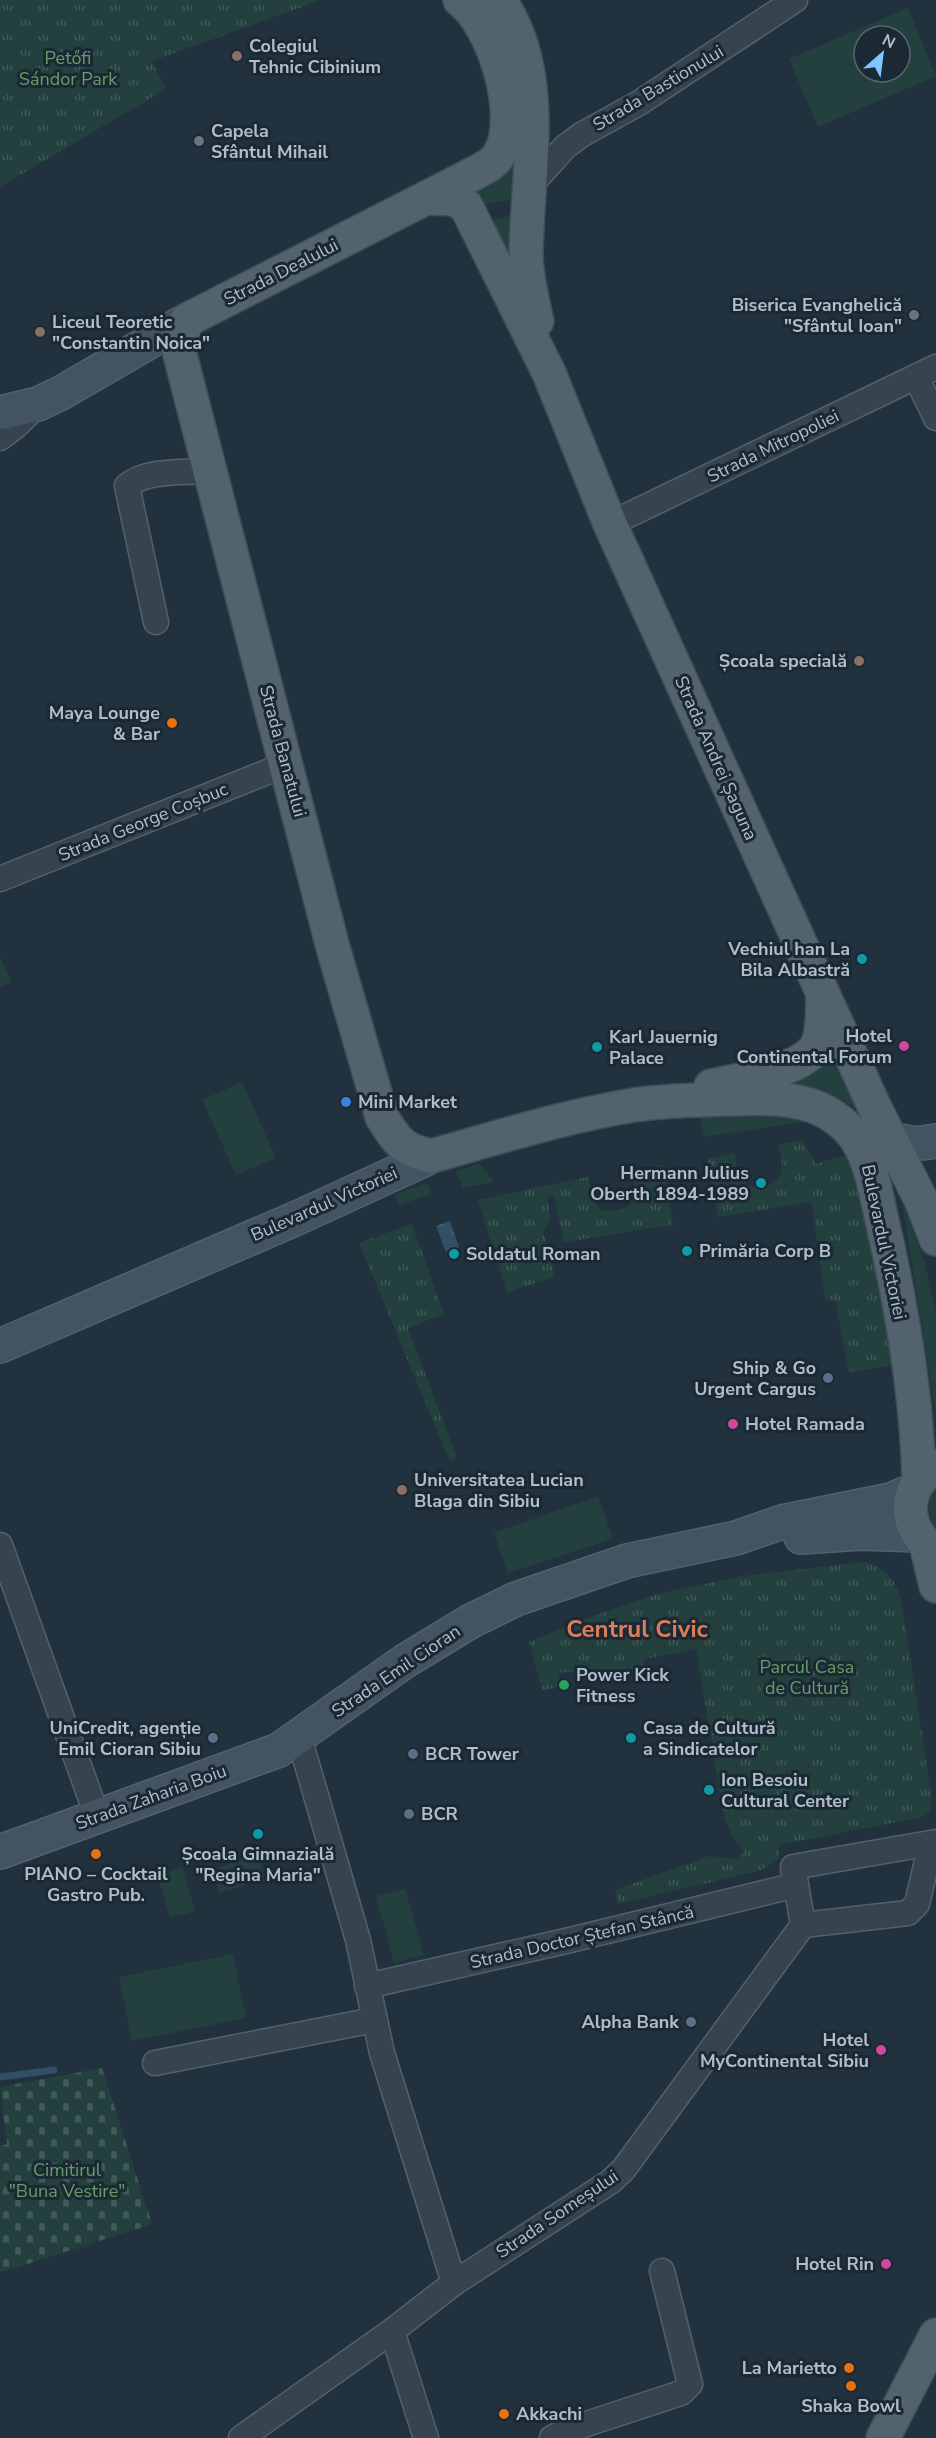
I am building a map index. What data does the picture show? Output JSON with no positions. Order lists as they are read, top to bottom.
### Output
{
  "streets": {
    "main road": [
      "Strada Dealului",
      "Strada Banatului",
      "Strada Andrei Șaguna",
      "Bulevardul Victoriei"
    ],
    "street": [
      "Strada Bastionului",
      "Strada Mitropoliei",
      "Strada George Coșbuc",
      "Strada Emil Cioran",
      "Strada Zaharia Boiu",
      "Strada Doctor Ștefan Stâncă",
      "Strada Someșului"
    ]
  },
  "crossings": [
    ["Strada Bastionului", "Strada Andrei Șaguna"],
    ["Strada Dealului", "Strada Banatului"],
    ["Strada Dealului", "Strada Andrei Șaguna"],
    ["Strada Mitropoliei", "Strada Andrei Șaguna"],
    ["Strada Banatului", "Strada George Coșbuc"],
    ["Strada Banatului", "Bulevardul Victoriei"],
    ["Strada Andrei Șaguna", "Bulevardul Victoriei"],
    ["Bulevardul Victoriei", "Strada Emil Cioran"],
    ["Strada Emil Cioran", "Strada Zaharia Boiu"]
  ],
  "districts": ["Centrul Civic"],
  "parks": ["Petőfi Sándor Park", "Parcul Casa de Cultură", "Cimitirul \"Buna Vestire\""],
  "places": [
    "Colegiul Tehnic Cibinium",
    "Capela Sfântul Mihail",
    "Biserica Evanghelică \"Sfântul Ioan\"",
    "Liceul Teoretic \"Constantin Noica\"",
    "Școala specială",
    "Maya Lounge & Bar",
    "Vechiul han La Bila Albastră",
    "Hotel Continental Forum",
    "Karl Jauernig Palace",
    "Mini Market",
    "Hermann Julius Oberth 1894-1989",
    "Primăria Corp B",
    "Soldatul Roman",
    "Ship & Go Urgent Cargus",
    "Hotel Ramada",
    "Universitatea Lucian Blaga din Sibiu",
    "Power Kick Fitness",
    "UniCredit, agenție Emil Cioran Sibiu",
    "Casa de Cultură a Sindicatelor",
    "BCR Tower",
    "Ion Besoiu Cultural Center",
    "BCR",
    "Școala Gimnazială \"Regina Maria\"",
    "PIANO – Cocktail Gastro Pub.",
    "Alpha Bank",
    "Hotel MyContinental Sibiu",
    "Hotel Rin",
    "La Marietto",
    "Shaka Bowl",
    "Akkachi"
  ],
  "north": "top right"
}
